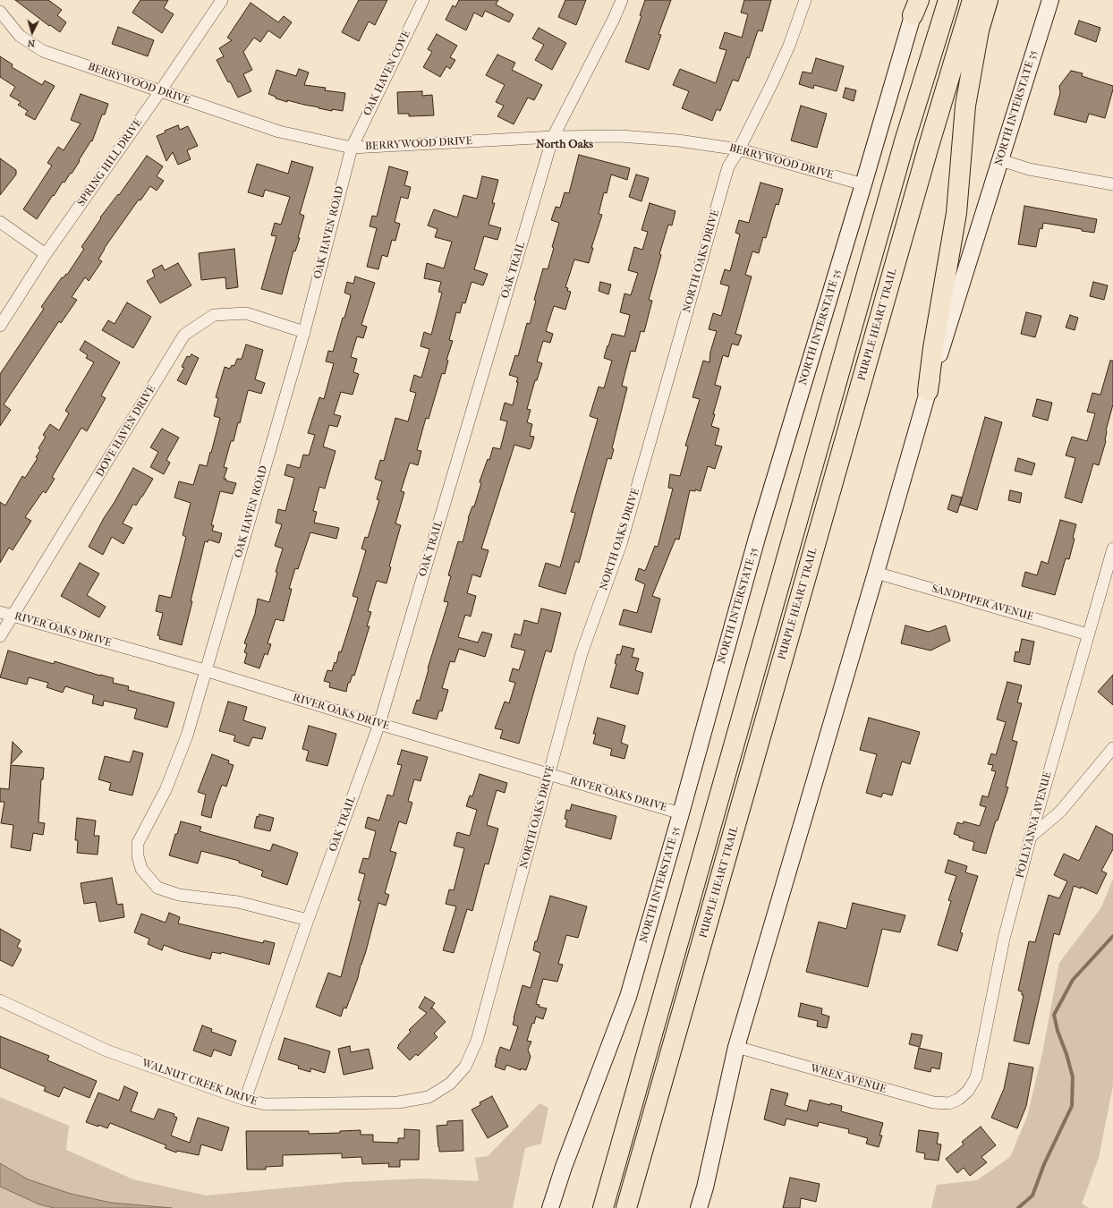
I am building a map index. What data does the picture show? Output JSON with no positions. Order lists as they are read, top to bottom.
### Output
{
  "streets": {
    "highway": ["PURPLE HEART TRAIL"],
    "main road": ["NORTH INTERSTATE 35"],
    "street": [
      "OAK HAVEN COVE",
      "BERRYWOOD DRIVE",
      "SPRING HILL DRIVE",
      "OAK HAVEN ROAD",
      "NORTH OAKS DRIVE",
      "OAK TRAIL",
      "DOVE HAVEN DRIVE",
      "SANDPIPER AVENUE",
      "RIVER OAKS DRIVE",
      "POLLYANNA AVENUE",
      "WREN AVENUE",
      "WALNUT CREEK DRIVE"
    ]
  },
  "crossings": [
    ["OAK HAVEN COVE", "BERRYWOOD DRIVE"],
    ["OAK HAVEN COVE", "OAK HAVEN ROAD"],
    ["BERRYWOOD DRIVE", "NORTH INTERSTATE 35"],
    ["BERRYWOOD DRIVE", "SPRING HILL DRIVE"],
    ["BERRYWOOD DRIVE", "OAK HAVEN ROAD"],
    ["BERRYWOOD DRIVE", "NORTH OAKS DRIVE"],
    ["BERRYWOOD DRIVE", "OAK TRAIL"],
    ["NORTH INTERSTATE 35", "SANDPIPER AVENUE"],
    ["NORTH INTERSTATE 35", "RIVER OAKS DRIVE"],
    ["NORTH INTERSTATE 35", "WREN AVENUE"],
    ["OAK HAVEN ROAD", "OAK TRAIL"],
    ["OAK HAVEN ROAD", "DOVE HAVEN DRIVE"],
    ["OAK HAVEN ROAD", "RIVER OAKS DRIVE"],
    ["NORTH OAKS DRIVE", "RIVER OAKS DRIVE"],
    ["NORTH OAKS DRIVE", "WALNUT CREEK DRIVE"],
    ["OAK TRAIL", "RIVER OAKS DRIVE"],
    ["OAK TRAIL", "WALNUT CREEK DRIVE"],
    ["DOVE HAVEN DRIVE", "RIVER OAKS DRIVE"],
    ["SANDPIPER AVENUE", "POLLYANNA AVENUE"],
    ["POLLYANNA AVENUE", "WREN AVENUE"]
  ],
  "districts": ["North Oaks"],
  "north": "bottom"
}
